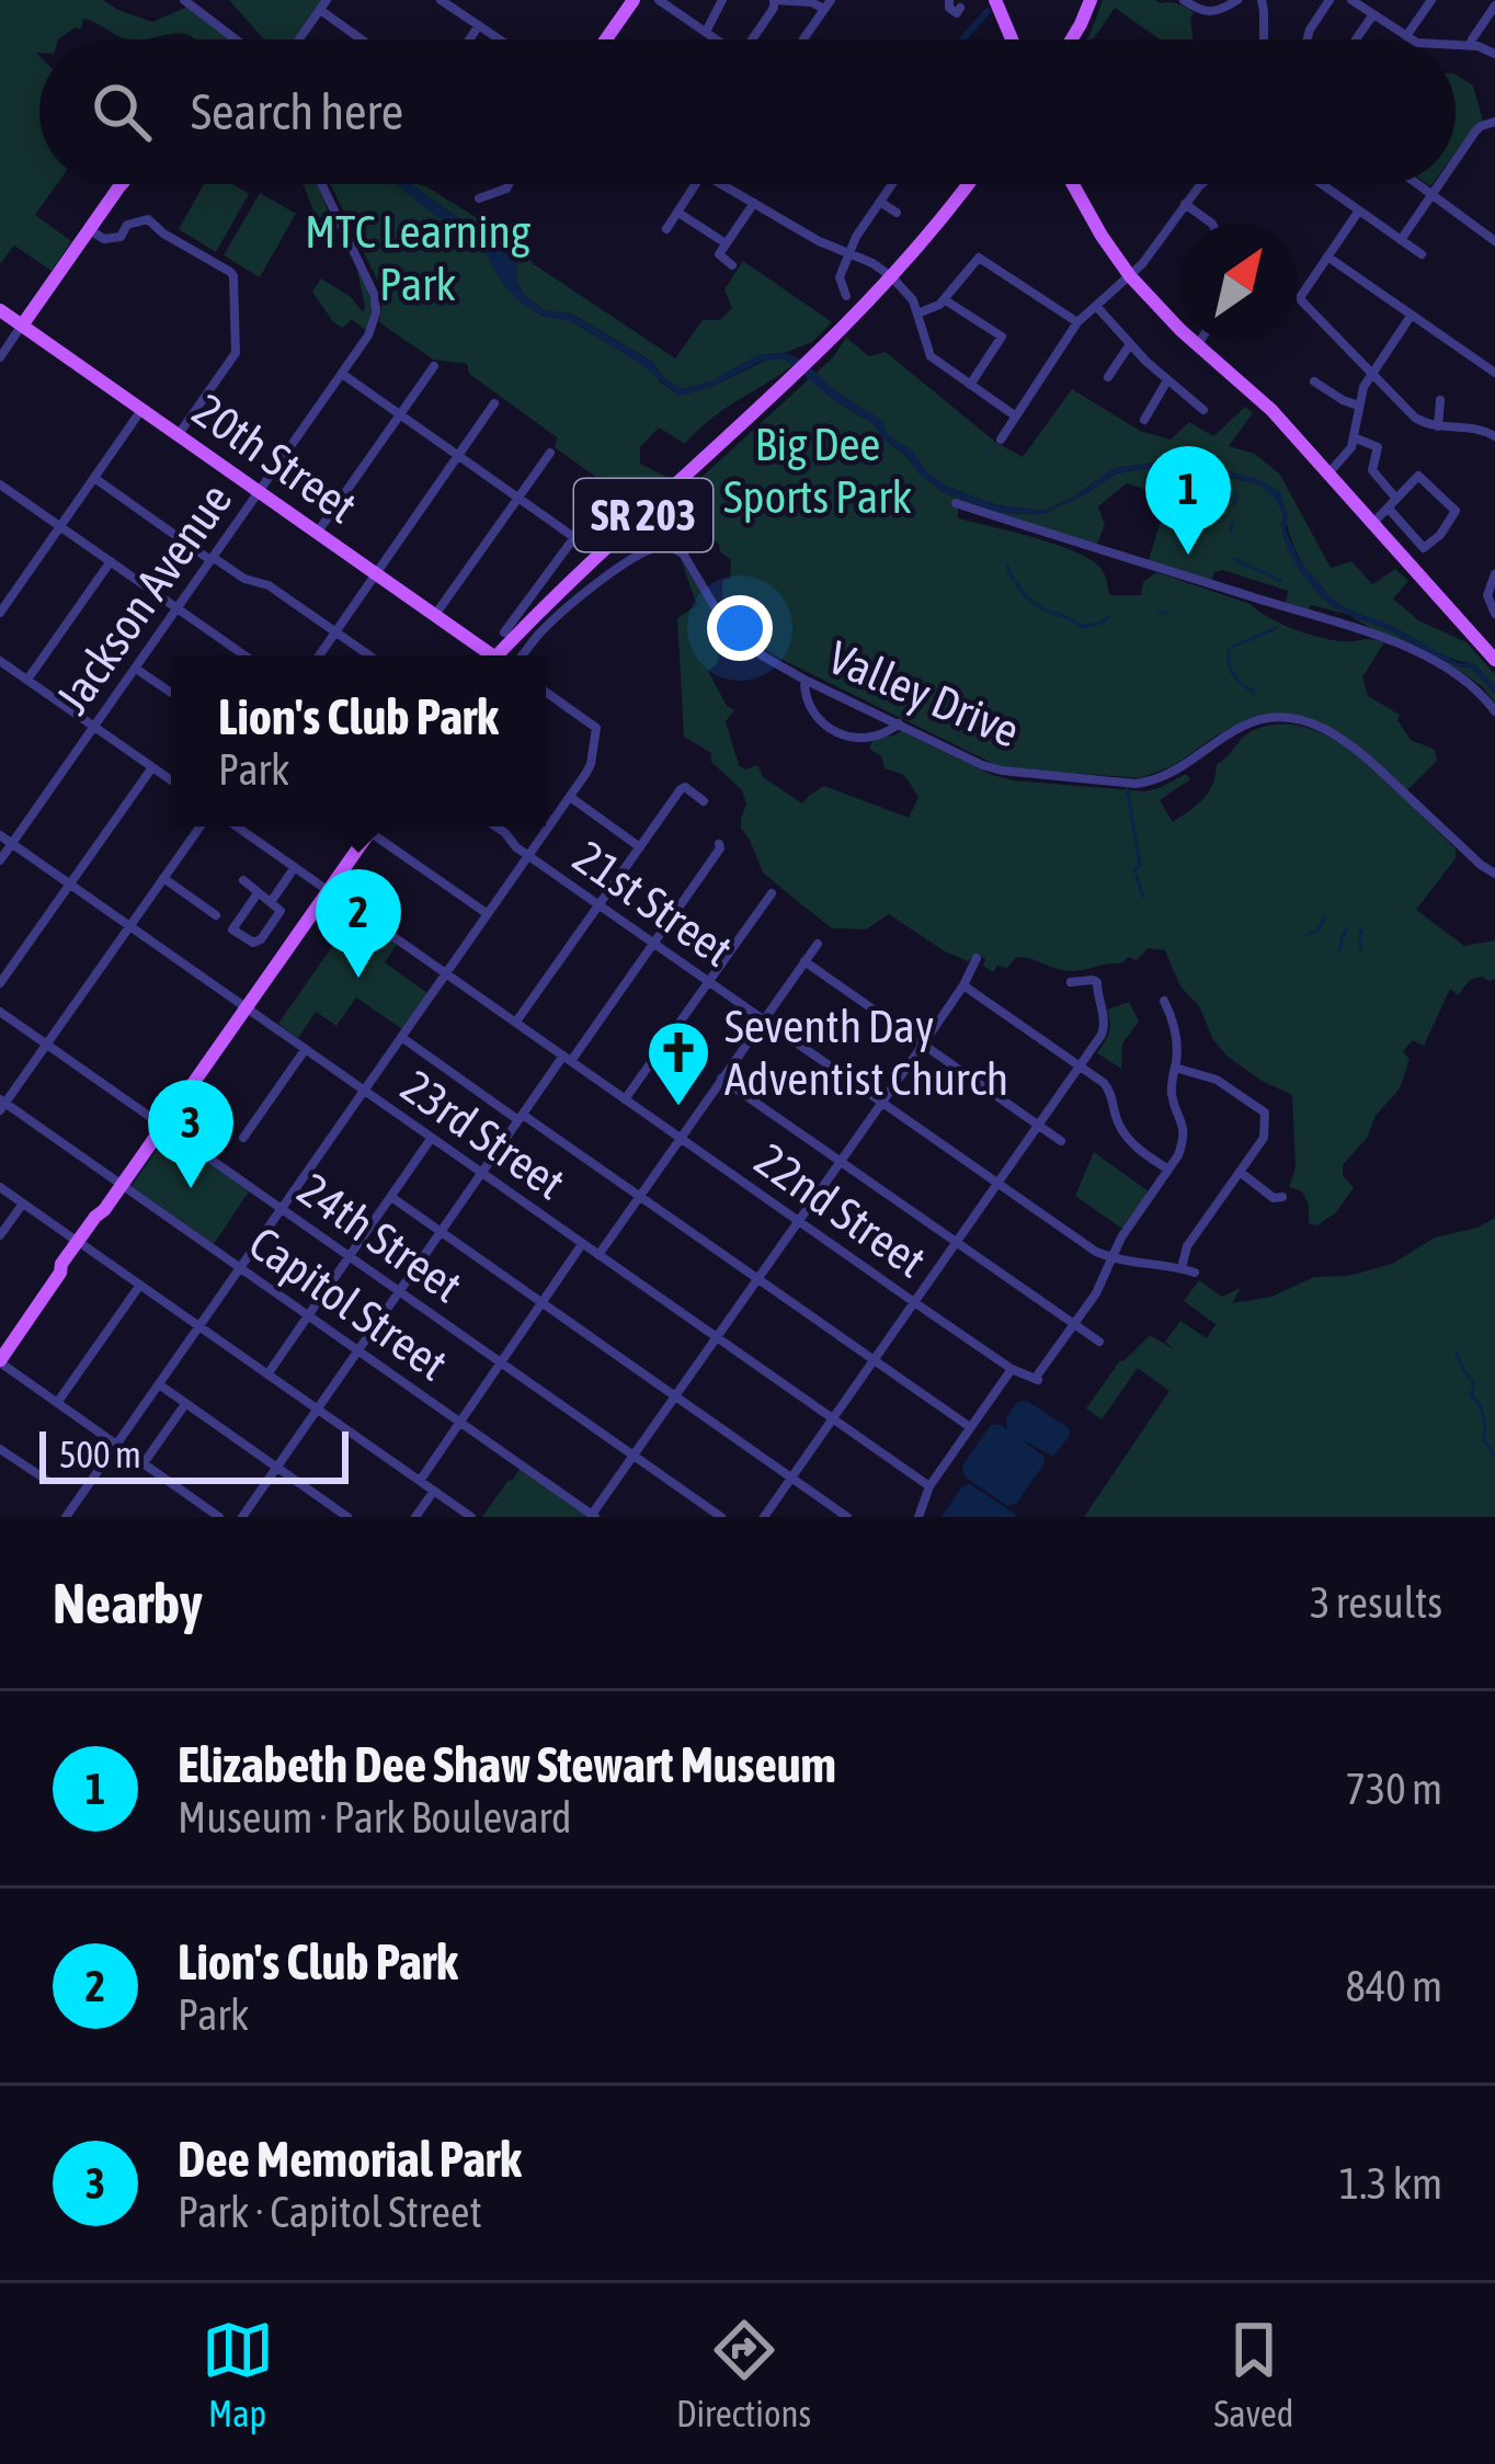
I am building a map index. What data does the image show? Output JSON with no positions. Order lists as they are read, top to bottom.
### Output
{
  "streets": {
    "main road": ["20th Street", "SR 203"],
    "street": [
      "Jackson Avenue",
      "Valley Drive",
      "21st Street",
      "23rd Street",
      "22nd Street",
      "24th Street",
      "Capitol Street"
    ]
  },
  "crossings": [
    ["20th Street", "Jackson Avenue"],
    ["Jackson Avenue", "23rd Street"]
  ],
  "parks": ["MTC Learning Park", "Big Dee Sports Park"],
  "places": {
    "church": ["Seventh Day Adventist Church"]
  },
  "scale_bar": "500 m",
  "north": "top right",
  "page": {
    "search": "Search here",
    "pins": ["1", "2", "3"],
    "popup": ["Lion's Club Park", "Park"],
    "scale": "500 m",
    "heading": ["Nearby", "3 results"],
    "list": [
      {
        "mark": "1",
        "name": "Elizabeth Dee Shaw Stewart Museum",
        "note": "Museum · Park Boulevard",
        "value": "730 m"
      },
      {
        "mark": "2",
        "name": "Lion's Club Park",
        "note": "Park",
        "value": "840 m"
      },
      {
        "mark": "3",
        "name": "Dee Memorial Park",
        "note": "Park · Capitol Street",
        "value": "1.3 km"
      }
    ],
    "nav": ["Map", "Directions", "Saved"]
  }
}
